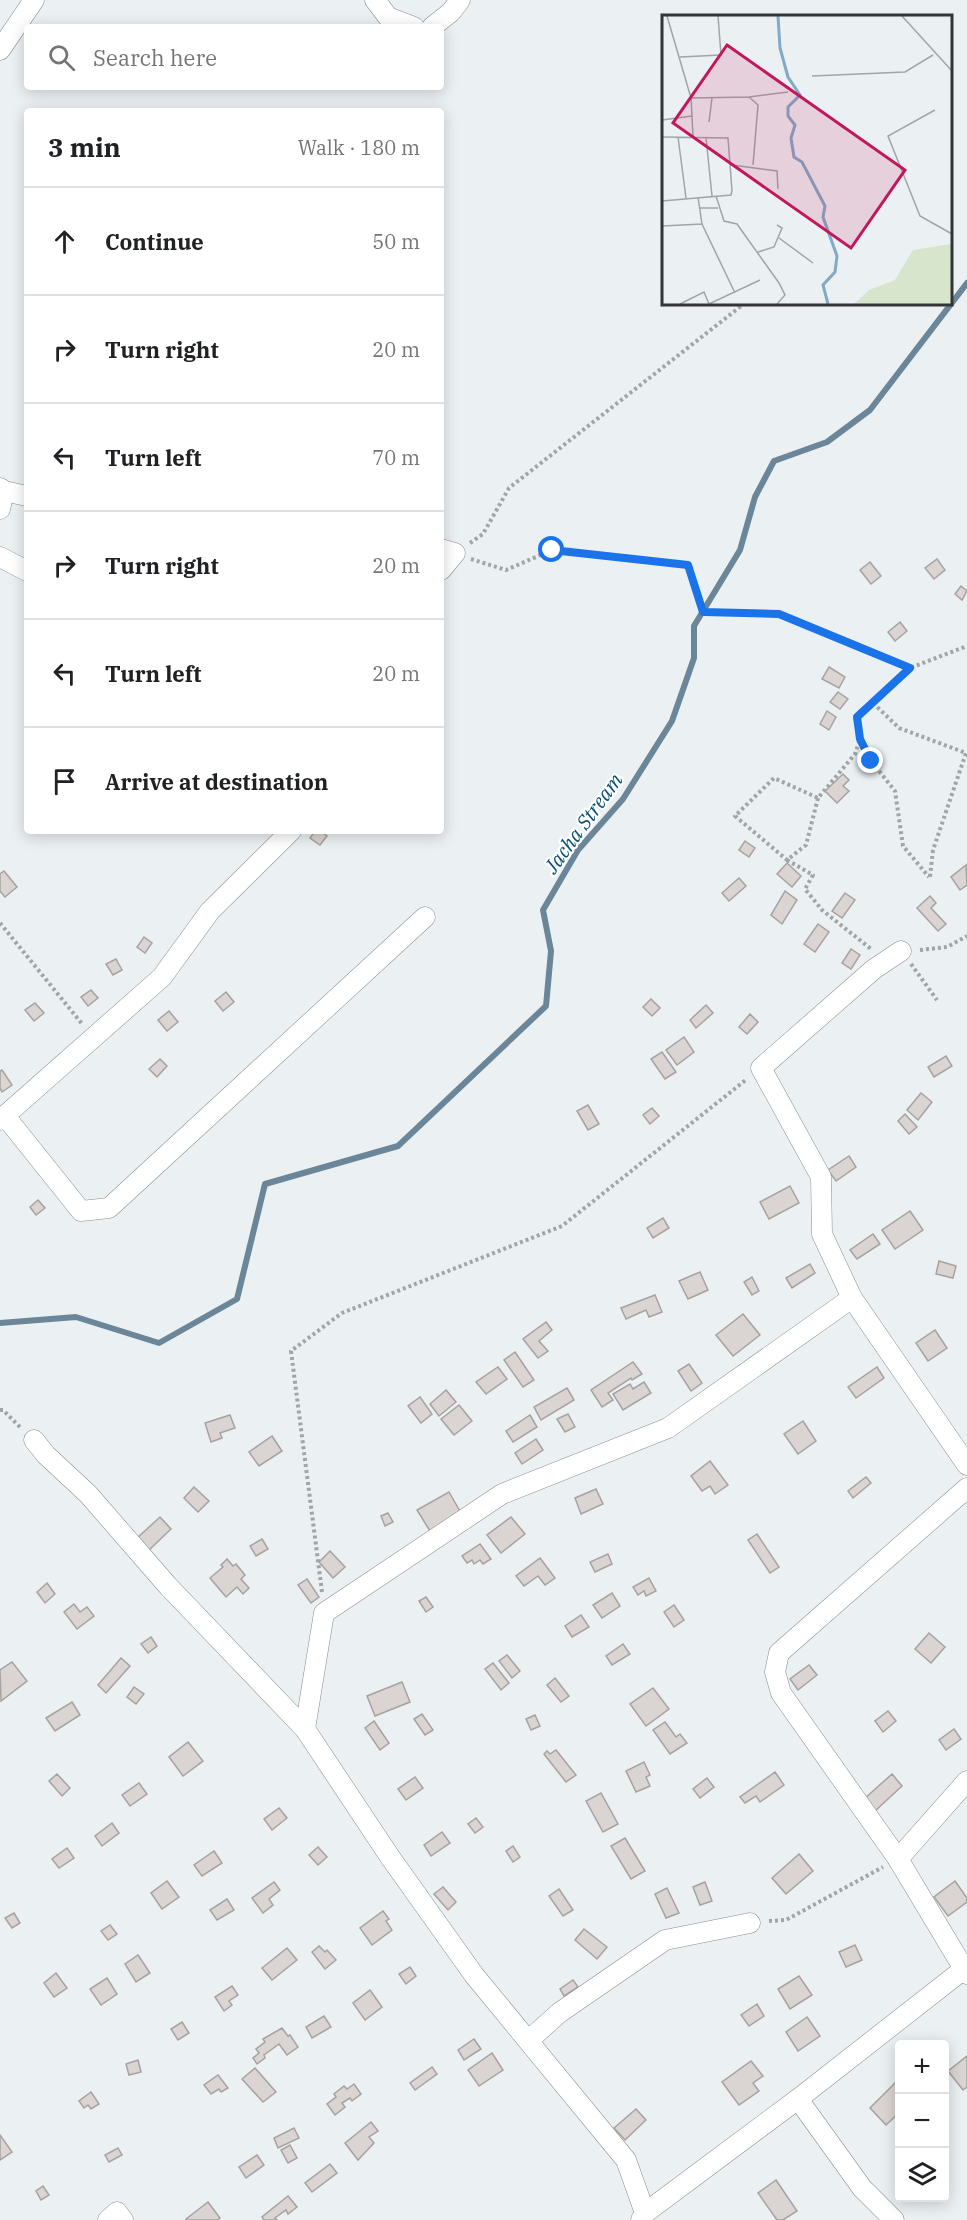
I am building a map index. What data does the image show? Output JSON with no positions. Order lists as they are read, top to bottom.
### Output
{
  "water": ["Jacha Stream"],
  "page": {
    "search": "Search here",
    "heading": ["3 min", "Walk · 180 m"],
    "list": [
      ["Continue", "50 m"],
      ["Turn right", "20 m"],
      ["Turn left", "70 m"],
      ["Turn right", "20 m"],
      ["Turn left", "20 m"],
      "Arrive at destination"
    ],
    "map_buttons": ["+", "−"]
  }
}
